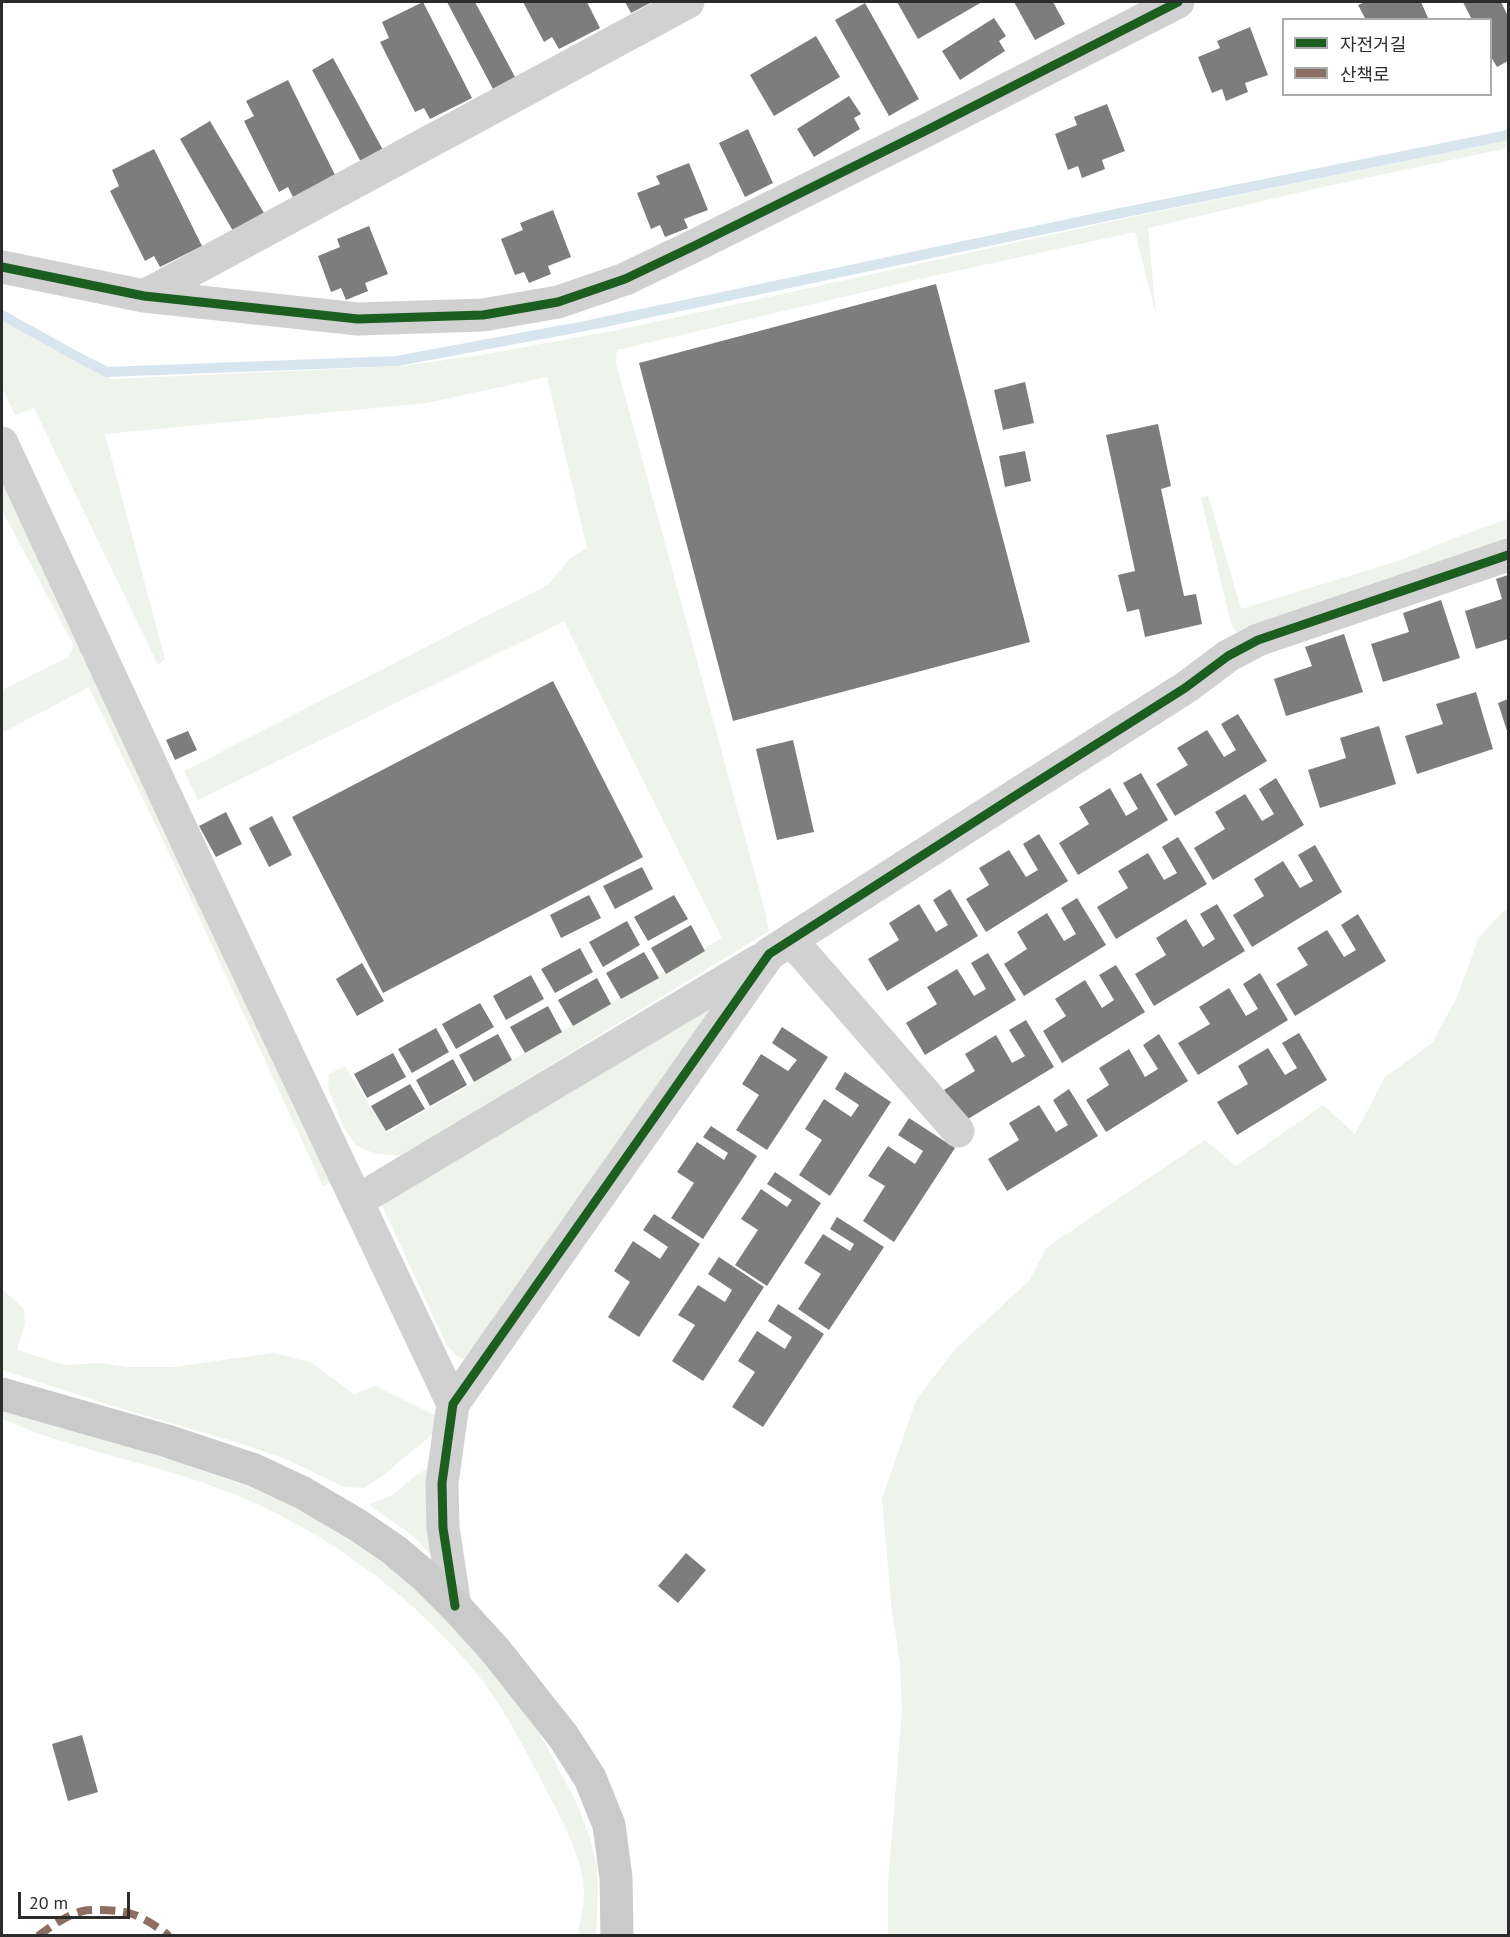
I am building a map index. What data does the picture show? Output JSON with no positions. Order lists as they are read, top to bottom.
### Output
{
  "legend": ["자전거길", "산책로"],
  "scale_bar": "20 m"
}
